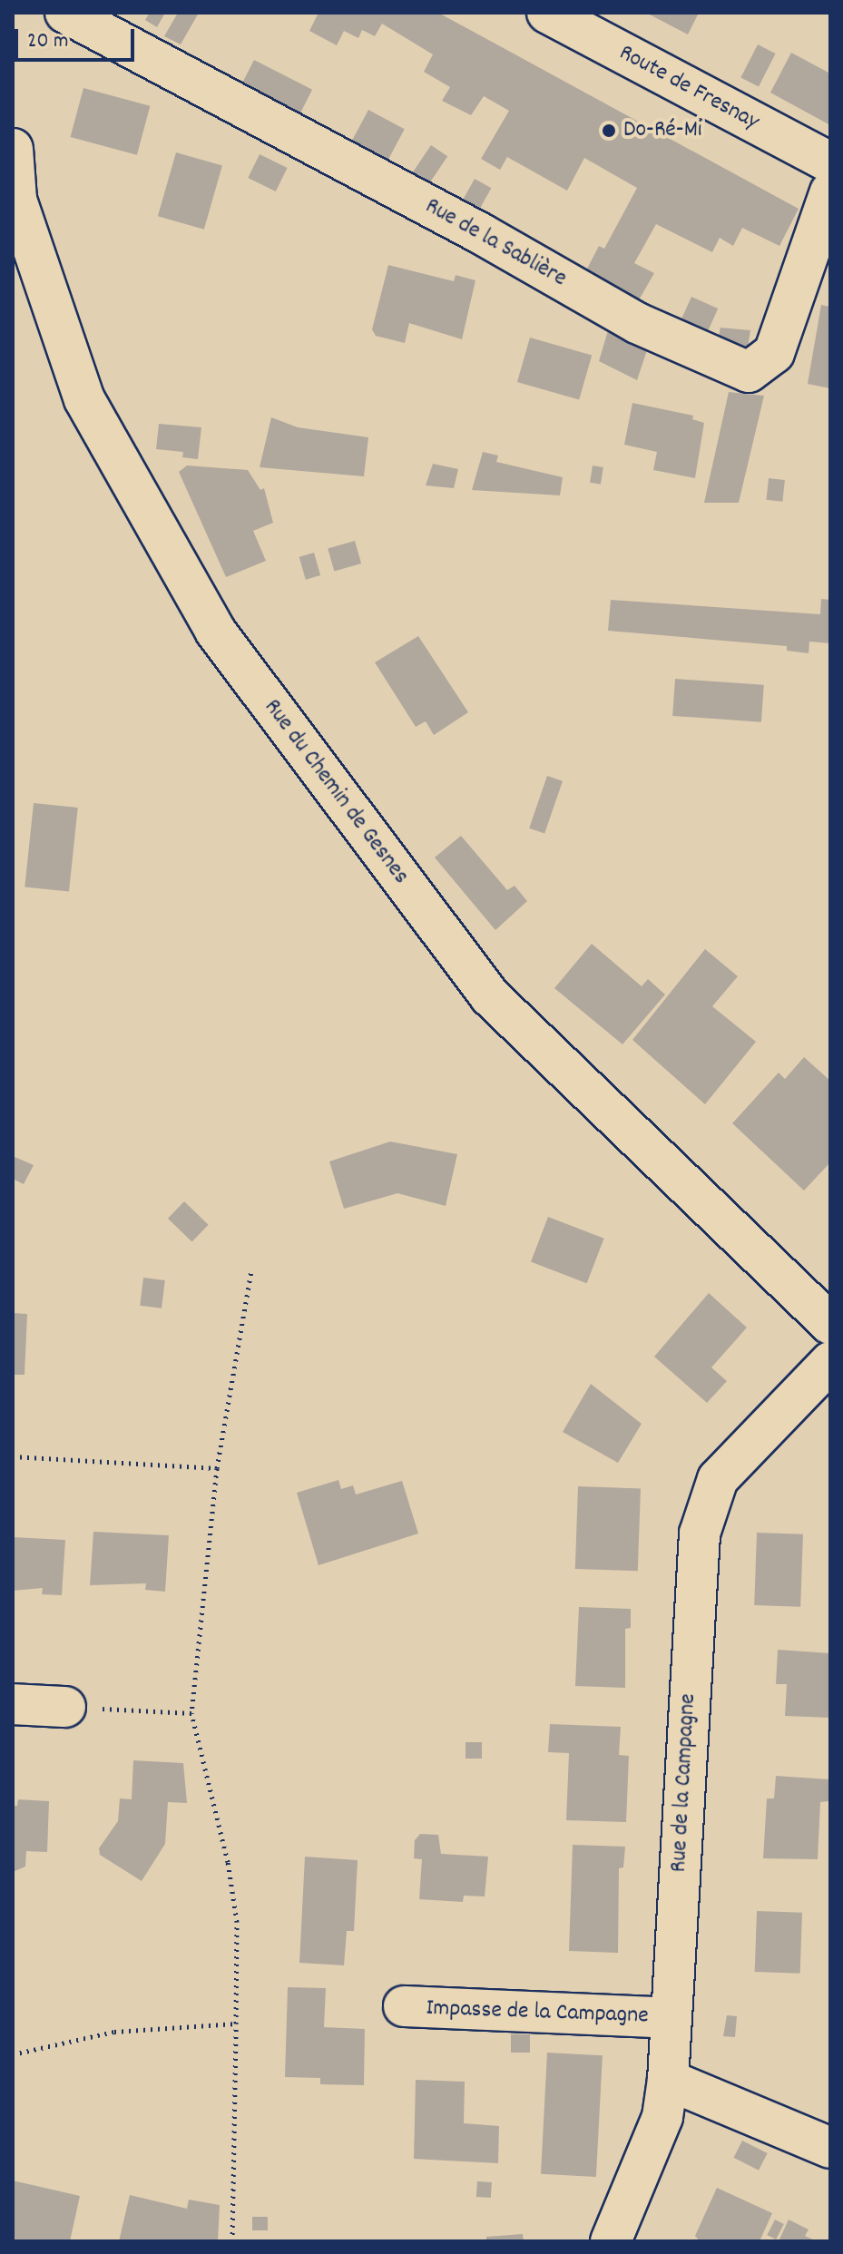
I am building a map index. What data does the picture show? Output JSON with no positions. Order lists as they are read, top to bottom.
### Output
{
  "streets": {
    "street": [
      "Route de Fresnay",
      "Rue de la Sablière",
      "Rue du Chemin de Gesnes",
      "Rue de la Campagne",
      "Impasse de la Campagne"
    ]
  },
  "crossings": [
    ["Rue de la Campagne", "Impasse de la Campagne"]
  ],
  "places": ["Do-Ré-Mi"],
  "scale_bar": "20 m"
}
